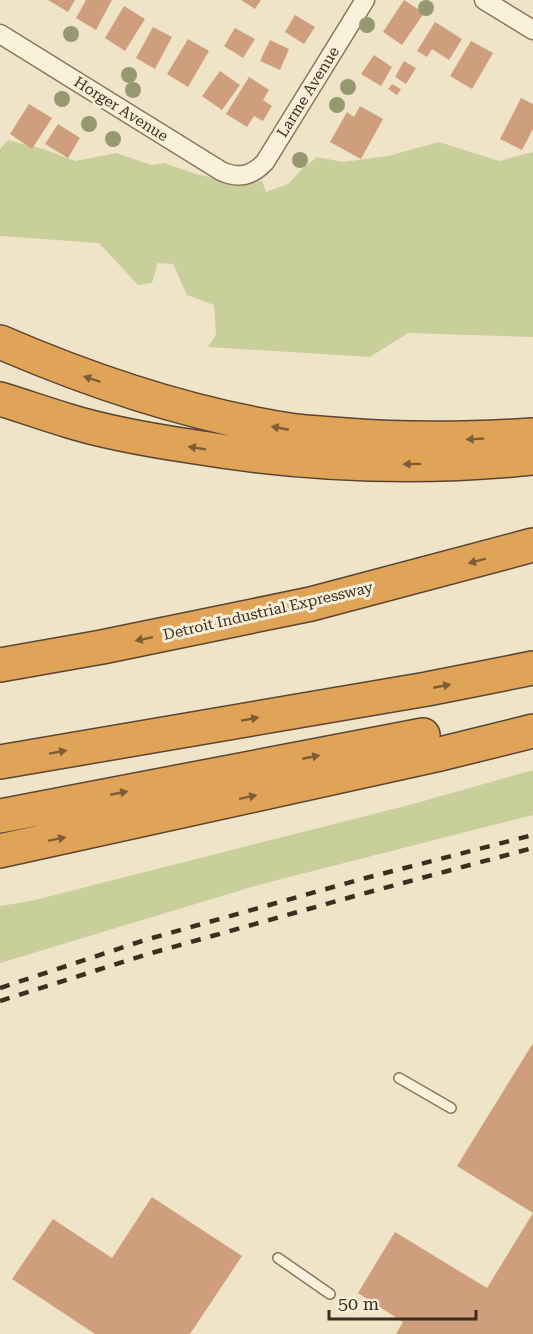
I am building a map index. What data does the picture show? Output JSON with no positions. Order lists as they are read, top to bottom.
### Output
{
  "streets": {
    "highway": ["Detroit Industrial Expressway"],
    "street": ["Larme Avenue", "Horger Avenue"]
  },
  "crossings": [
    ["Larme Avenue", "Horger Avenue"]
  ],
  "scale_bar": "50 m"
}
